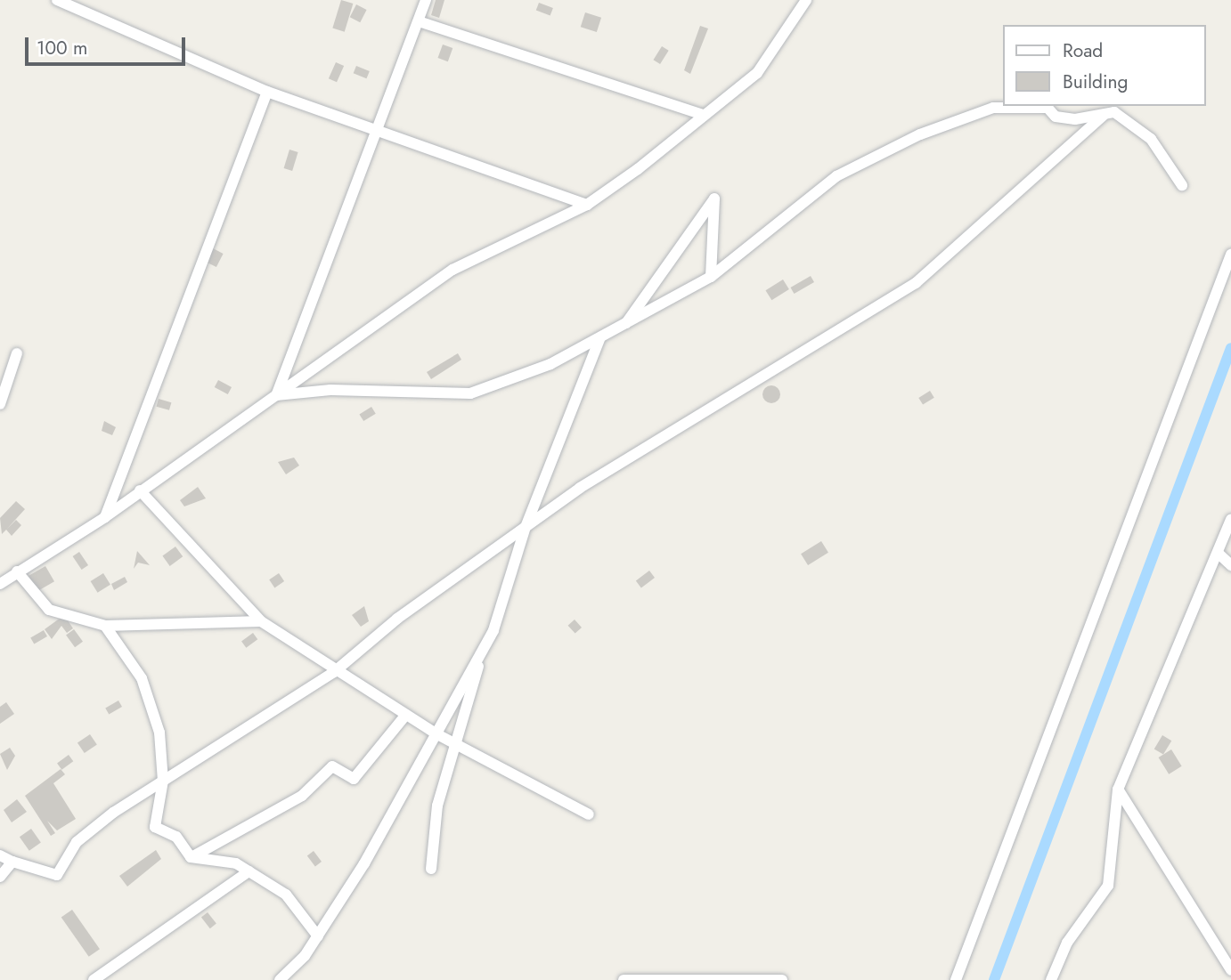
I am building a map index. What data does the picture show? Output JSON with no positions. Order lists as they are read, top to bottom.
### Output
{
  "legend": ["Road", "Building"],
  "scale_bar": "100 m"
}
